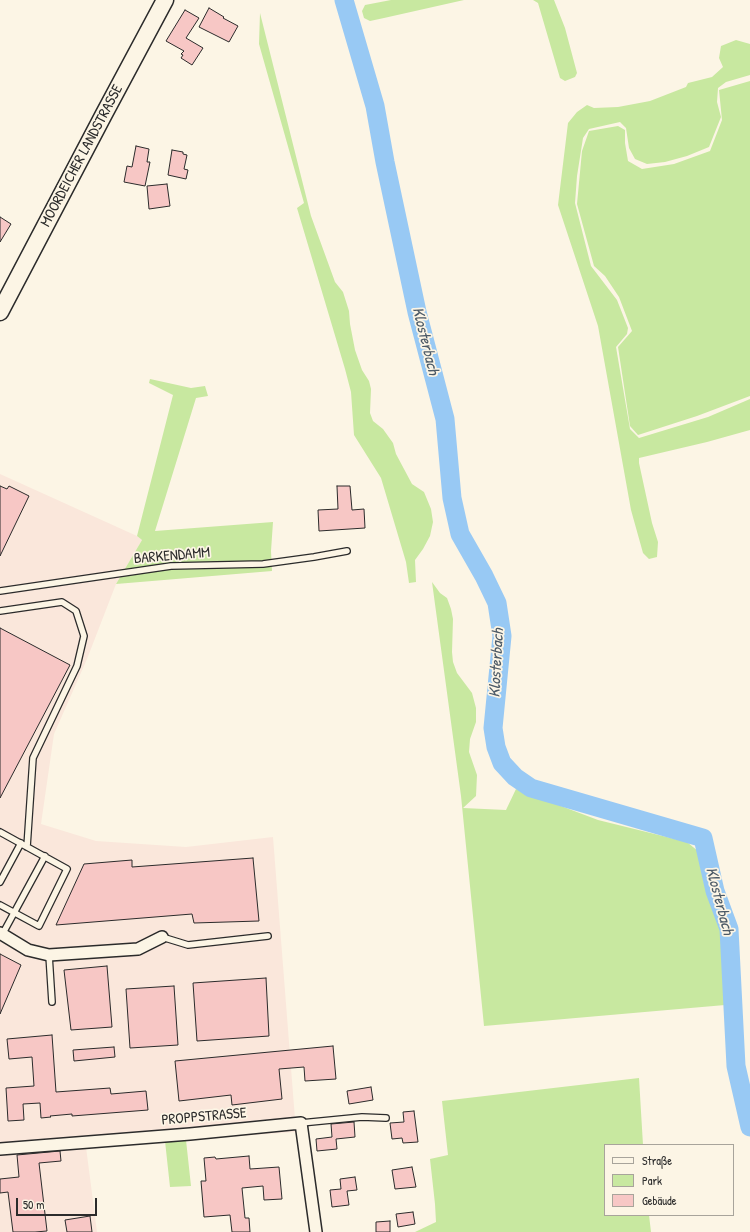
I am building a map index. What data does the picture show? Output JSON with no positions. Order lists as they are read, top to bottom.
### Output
{
  "streets": {
    "main road": ["MOORDEICHER LANDSTRASSE"],
    "street": ["PROPPSTRASSE"],
    "lane": ["BARKENDAMM"]
  },
  "water": ["Klosterbach"],
  "legend": ["Straße", "Park", "Gebäude"],
  "scale_bar": "50 m"
}
